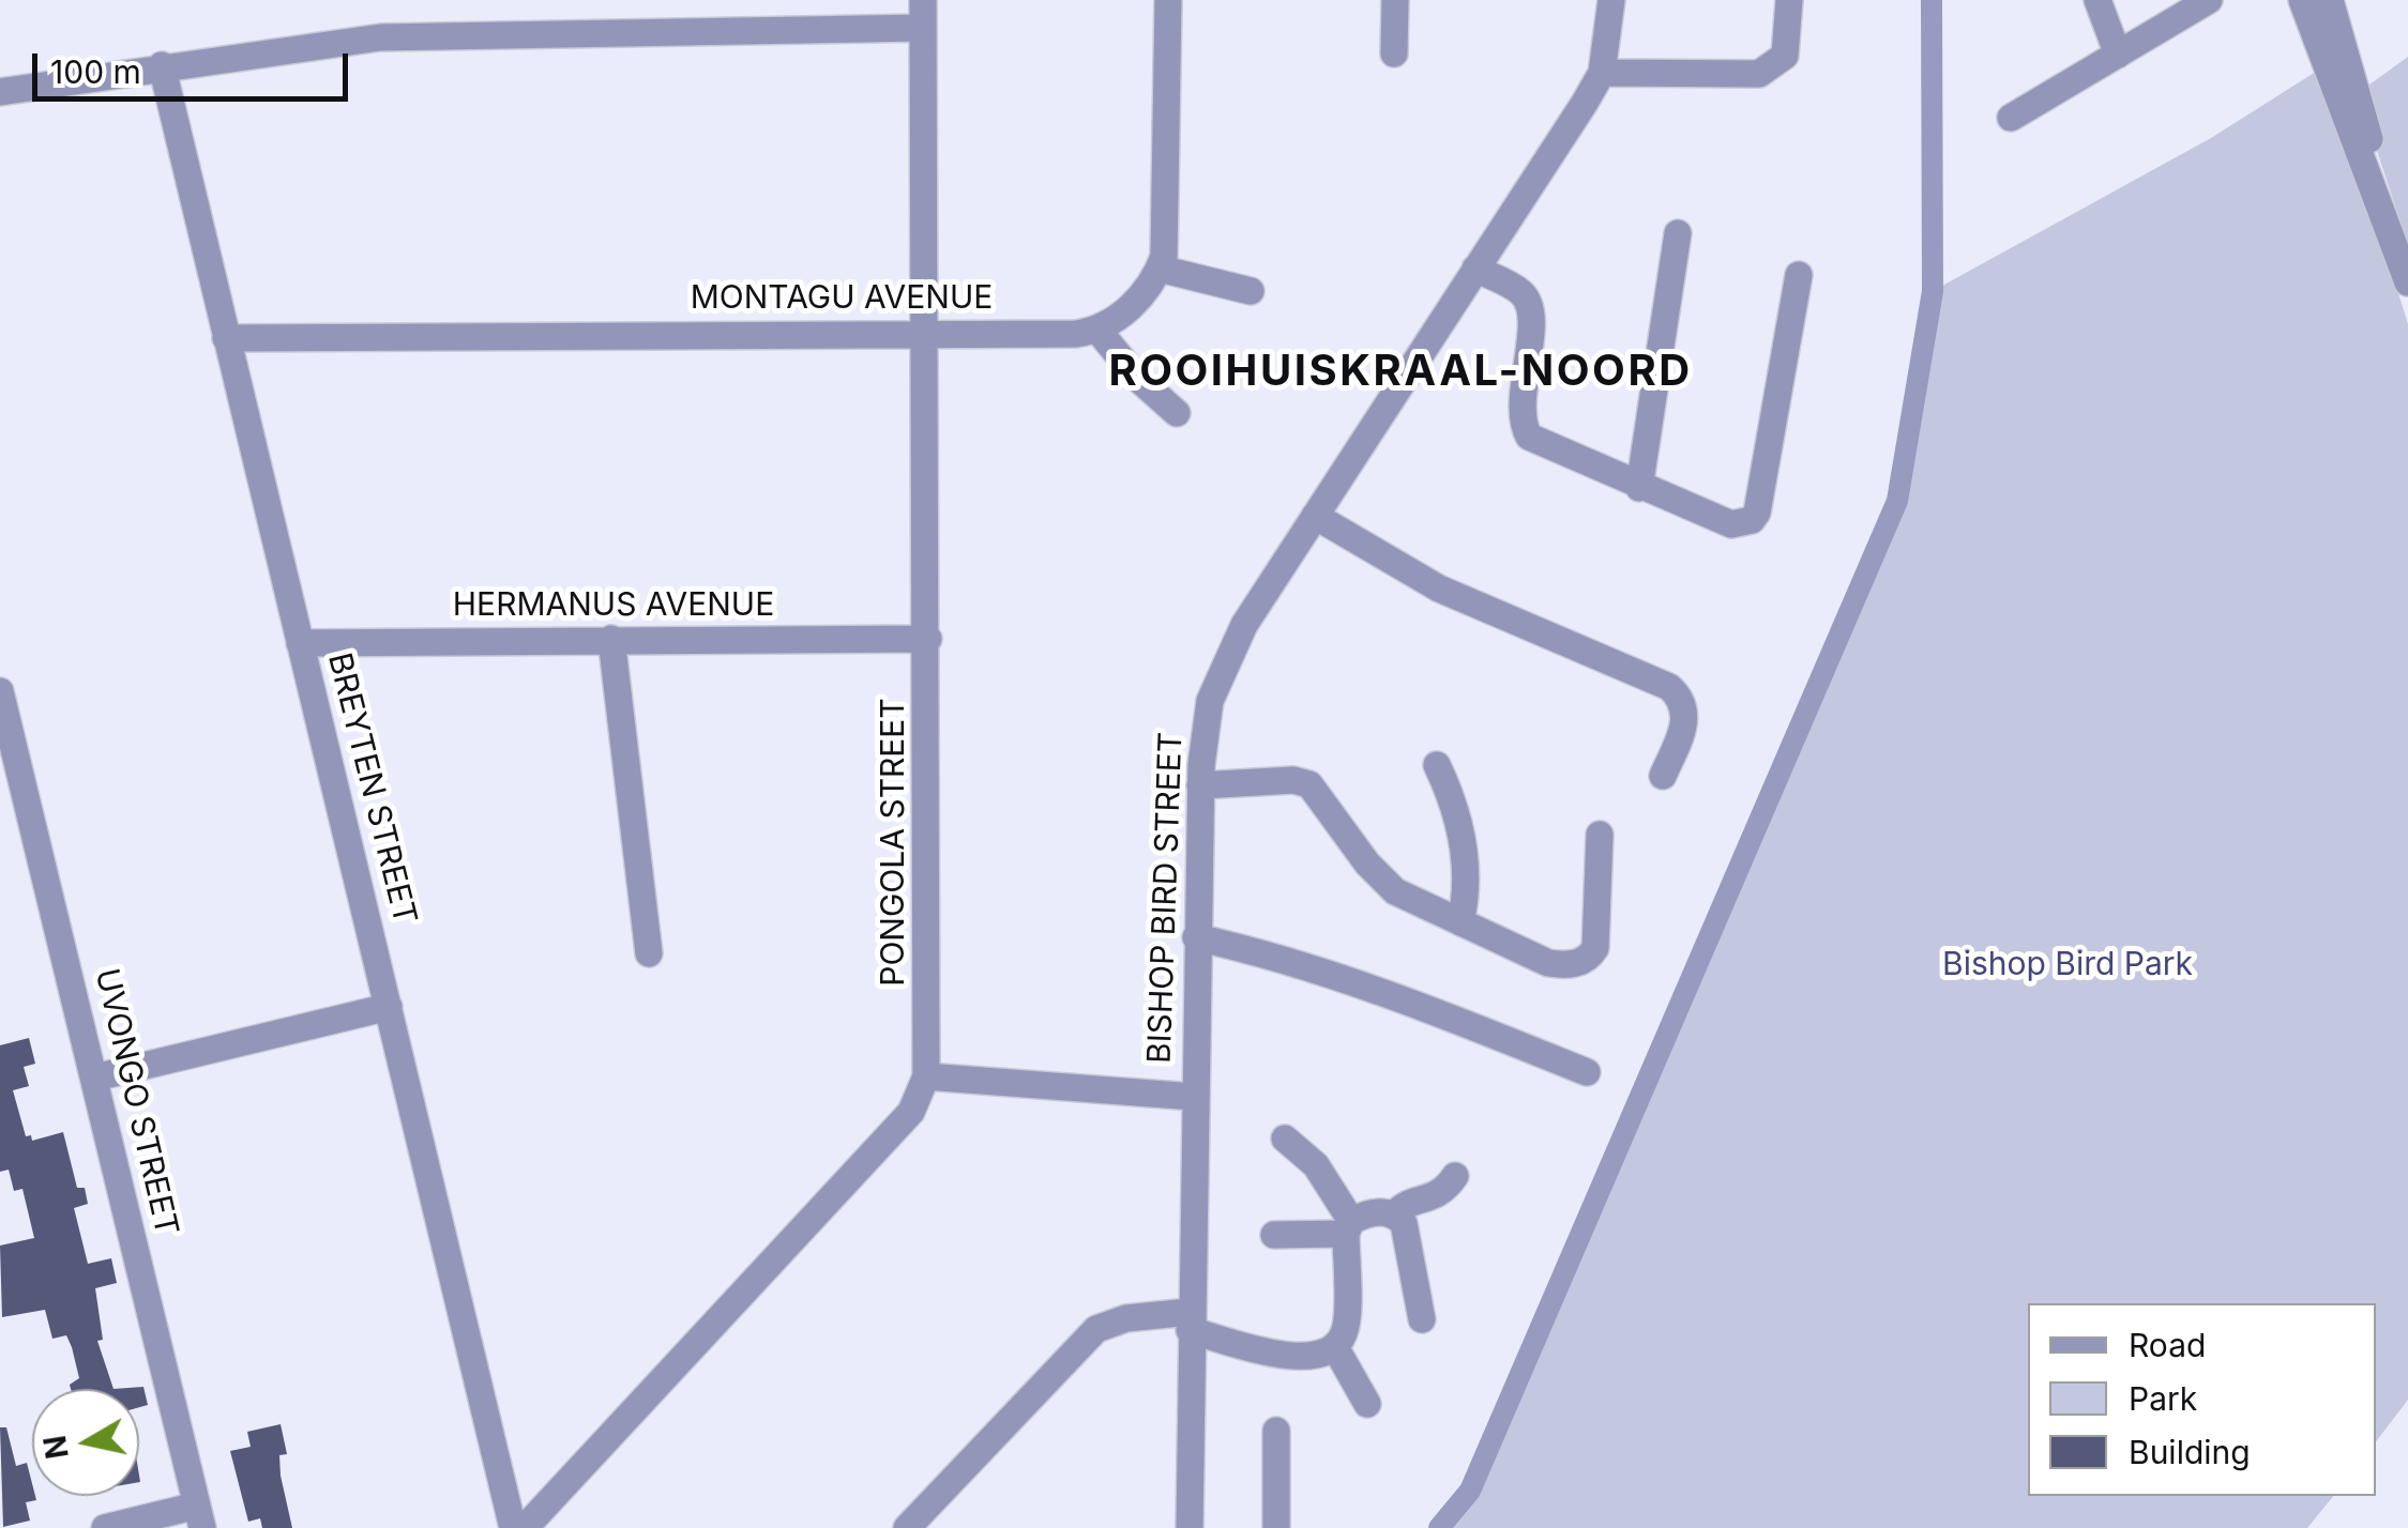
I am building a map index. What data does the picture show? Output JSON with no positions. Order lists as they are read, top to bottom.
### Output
{
  "streets": {
    "street": [
      "MONTAGU AVENUE",
      "HERMANUS AVENUE",
      "BREYTEN STREET",
      "PONGOLA STREET",
      "BISHOP BIRD STREET",
      "UVONGO STREET"
    ]
  },
  "crossings": [
    ["MONTAGU AVENUE", "BREYTEN STREET"],
    ["MONTAGU AVENUE", "PONGOLA STREET"],
    ["HERMANUS AVENUE", "BREYTEN STREET"],
    ["HERMANUS AVENUE", "PONGOLA STREET"]
  ],
  "districts": ["ROOIHUISKRAAL-NOORD"],
  "parks": ["Bishop Bird Park"],
  "legend": ["Road", "Park", "Building"],
  "scale_bar": "100 m",
  "north": "left"
}
